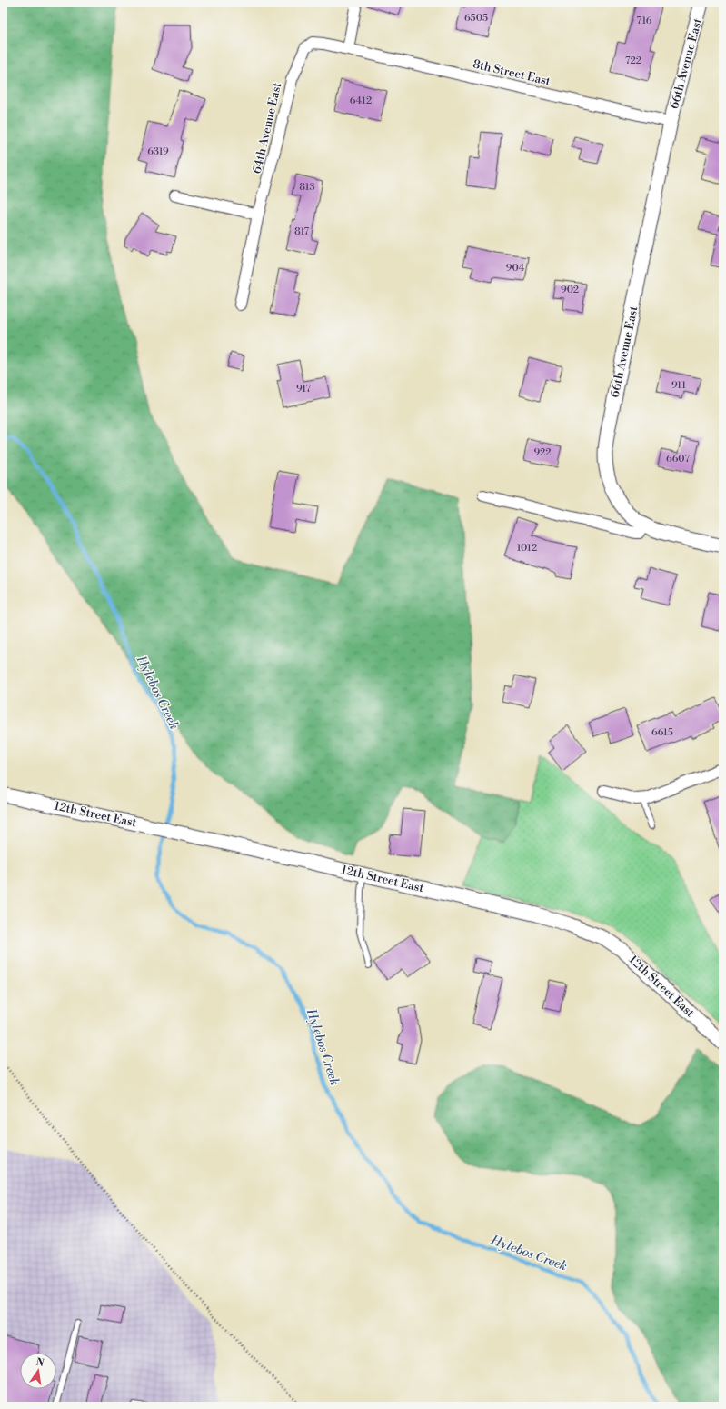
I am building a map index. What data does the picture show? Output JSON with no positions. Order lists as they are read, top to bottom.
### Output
{
  "streets": {
    "street": [
      "66th Avenue East",
      "8th Street East",
      "64th Avenue East",
      "12th Street East"
    ]
  },
  "crossings": [
    ["66th Avenue East", "8th Street East"],
    ["8th Street East", "64th Avenue East"]
  ],
  "water": ["Hylebos Creek"],
  "house_numbers": [
    "6505",
    "716",
    "722",
    "6412",
    "6319",
    "813",
    "817",
    "904",
    "902",
    "911",
    "917",
    "922",
    "6607",
    "1012",
    "6615"
  ],
  "north": "top"
}
